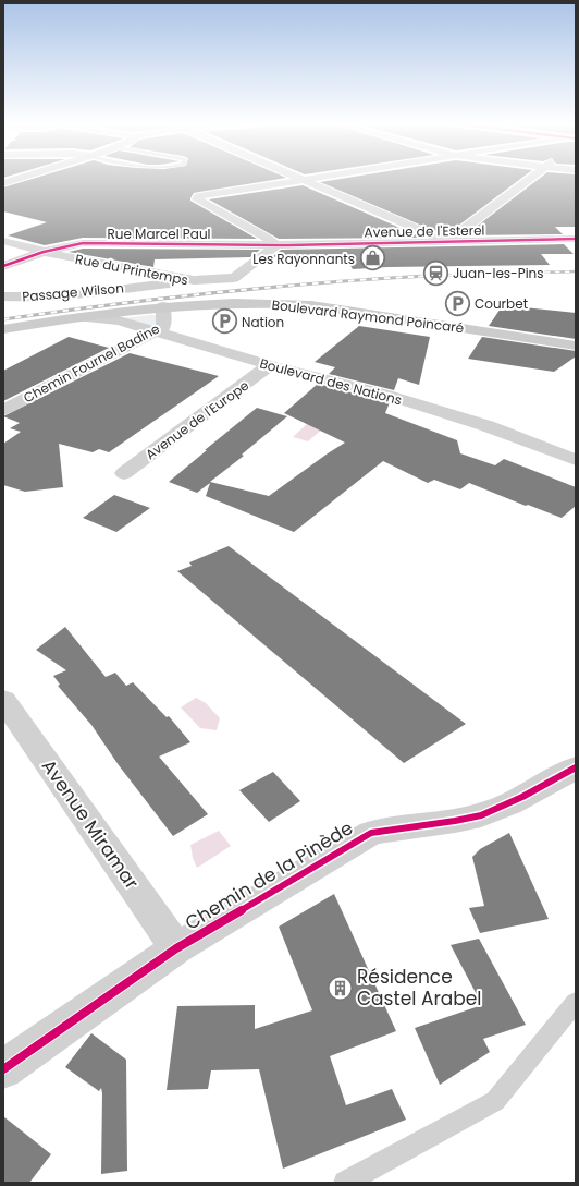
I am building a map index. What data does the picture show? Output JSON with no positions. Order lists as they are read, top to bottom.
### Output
{
  "streets": {
    "main road": ["Boulevard Raymond Poincaré"],
    "street": [
      "Avenue de l'Esterel",
      "Rue Marcel Paul",
      "Rue du Printemps",
      "Passage Wilson",
      "Chemin Fournel Badine",
      "Boulevard des Nations",
      "Avenue de l'Europe",
      "Avenue Miramar",
      "Chemin de la Pinède"
    ]
  },
  "crossings": [
    ["Avenue de l'Esterel", "Rue Marcel Paul"],
    ["Avenue de l'Esterel", "Rue du Printemps"],
    ["Rue Marcel Paul", "Rue du Printemps"],
    ["Rue du Printemps", "Passage Wilson"],
    ["Boulevard Raymond Poincaré", "Chemin Fournel Badine"],
    ["Boulevard Raymond Poincaré", "Boulevard des Nations"],
    ["Chemin Fournel Badine", "Boulevard des Nations"],
    ["Boulevard des Nations", "Avenue de l'Europe"],
    ["Avenue Miramar", "Chemin de la Pinède"]
  ],
  "places": {
    "shop": ["Les Rayonnants"],
    "station": ["Juan-les-Pins"],
    "parking": ["Courbet", "Nation"],
    "building": ["Résidence Castel Arabel"]
  }
}
